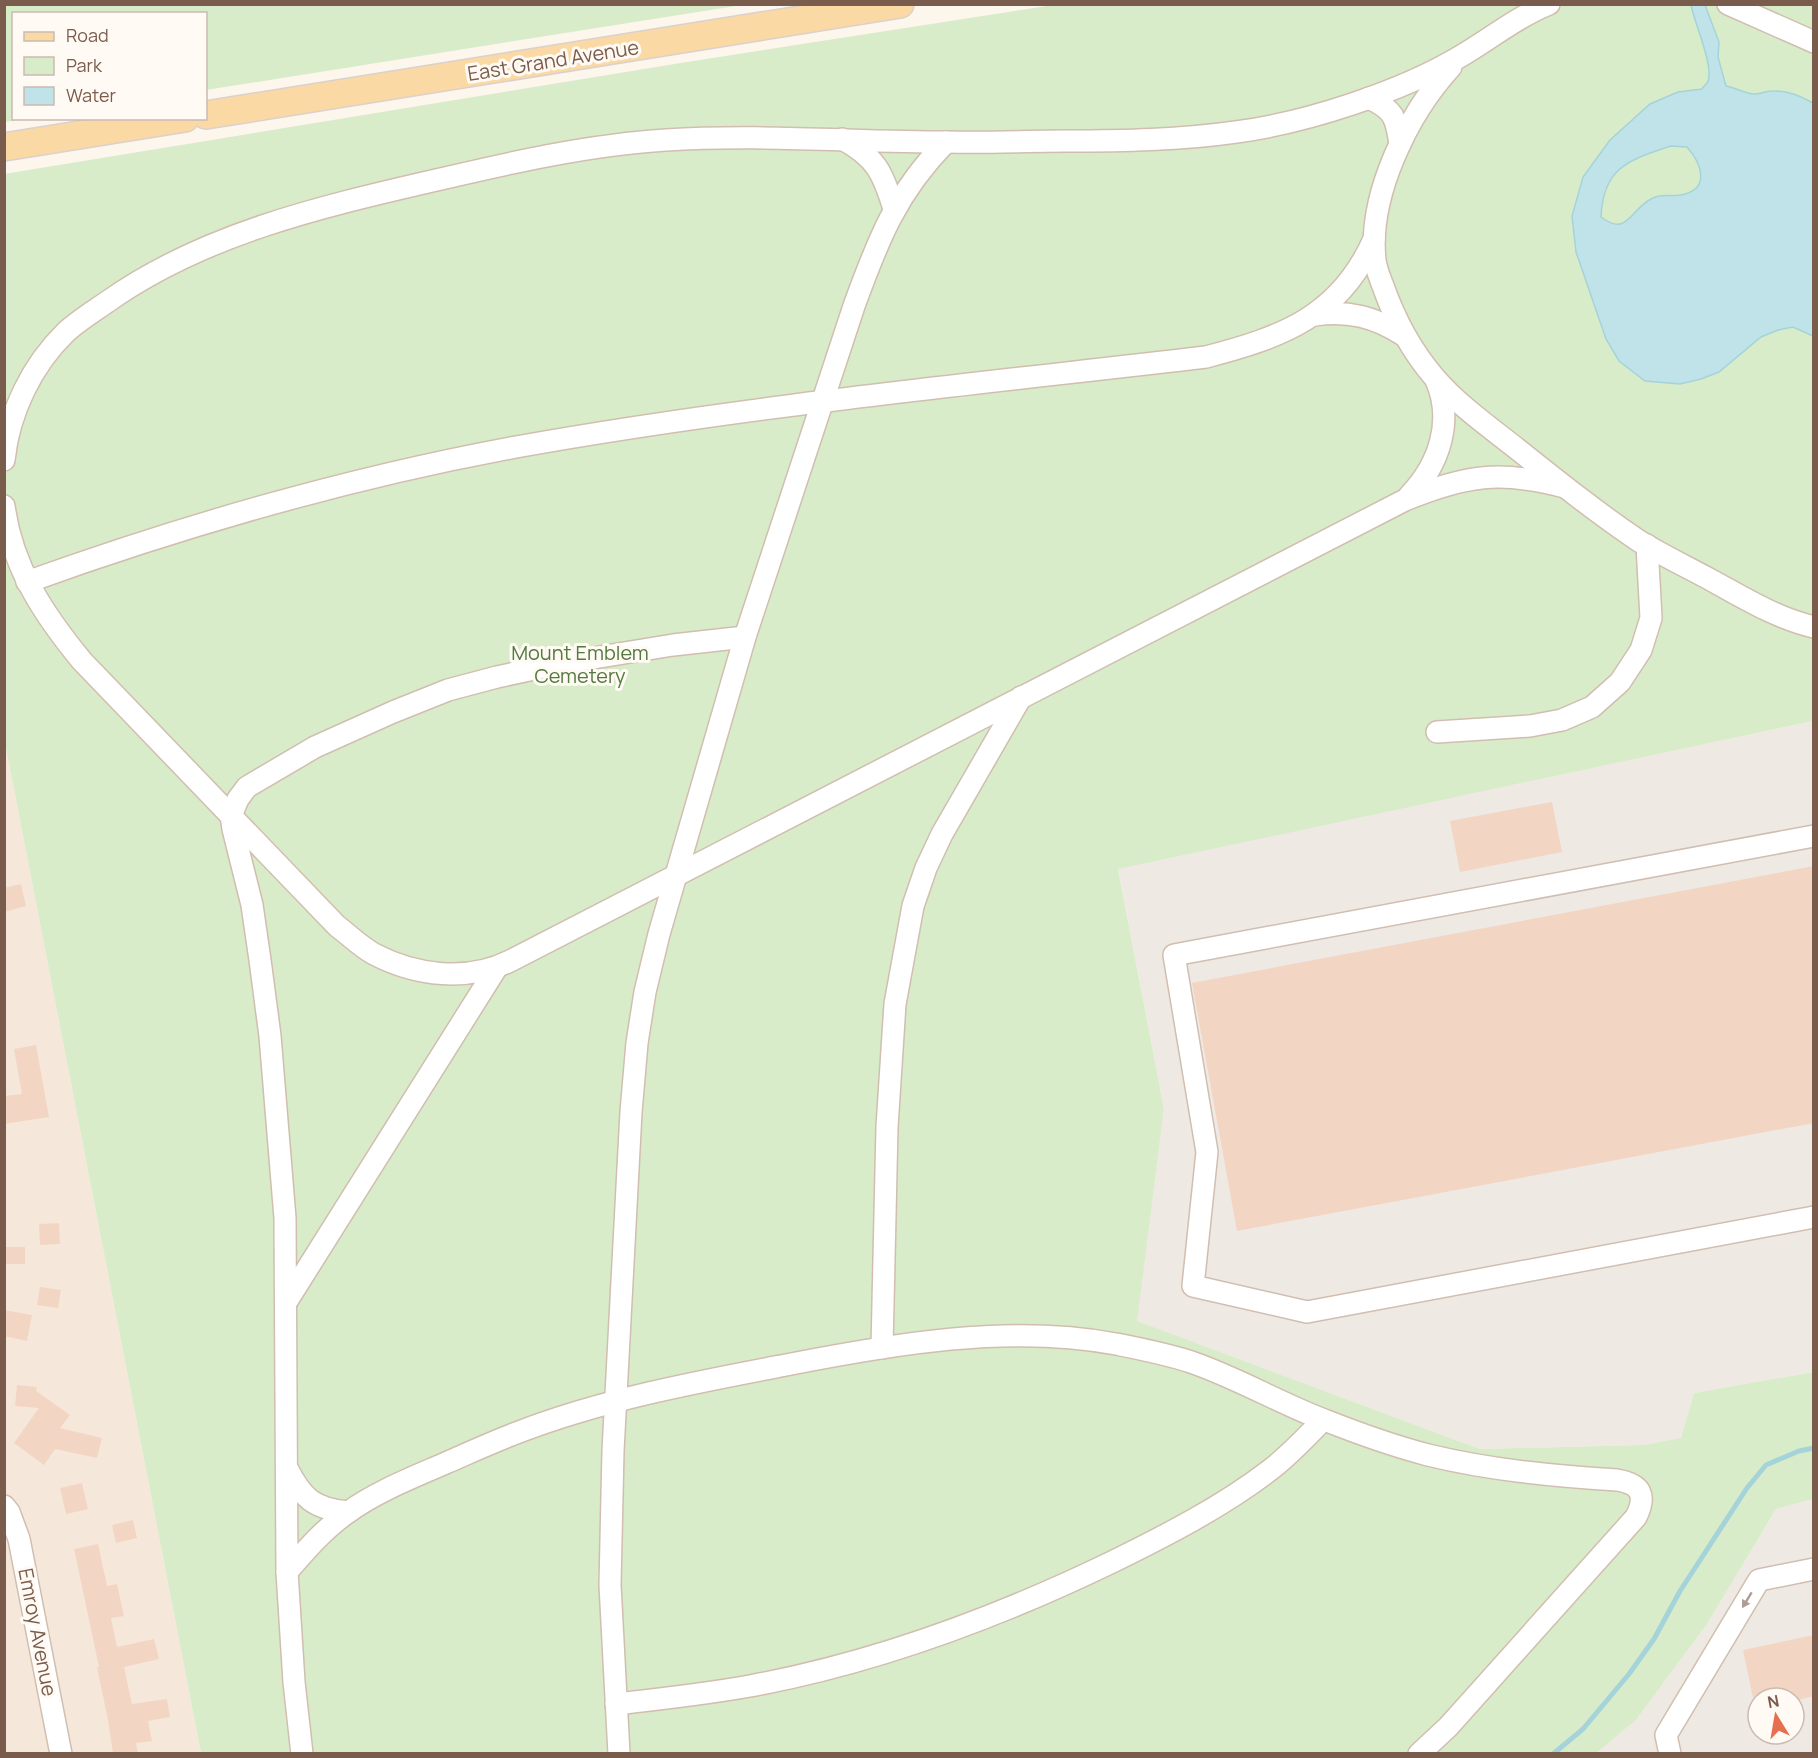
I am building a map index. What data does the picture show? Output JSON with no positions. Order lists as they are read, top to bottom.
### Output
{
  "streets": {
    "main road": ["East Grand Avenue"],
    "street": ["Emroy Avenue"]
  },
  "parks": ["Mount Emblem Cemetery"],
  "legend": ["Road", "Park", "Water"],
  "north": "top"
}
